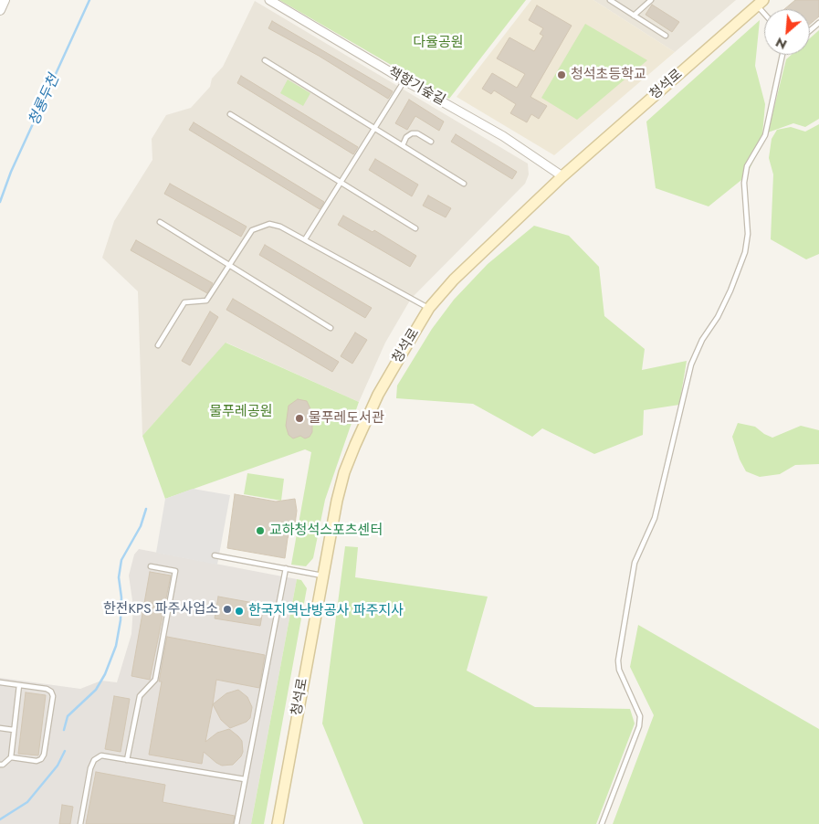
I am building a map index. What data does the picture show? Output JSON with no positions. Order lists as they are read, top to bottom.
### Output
{
  "streets": {
    "main road": ["청석로"],
    "street": ["책향기숲길"]
  },
  "crossings": [
    ["청석로", "책향기숲길"]
  ],
  "water": ["청룡두천"],
  "parks": ["다율공원", "물푸레공원"],
  "places": [
    "청석초등학교",
    "물푸레도서관",
    "교하청석스포츠센터",
    "한전KPS 파주사업소",
    "한국지역난방공사 파주지사"
  ],
  "north": "bottom left"
}
